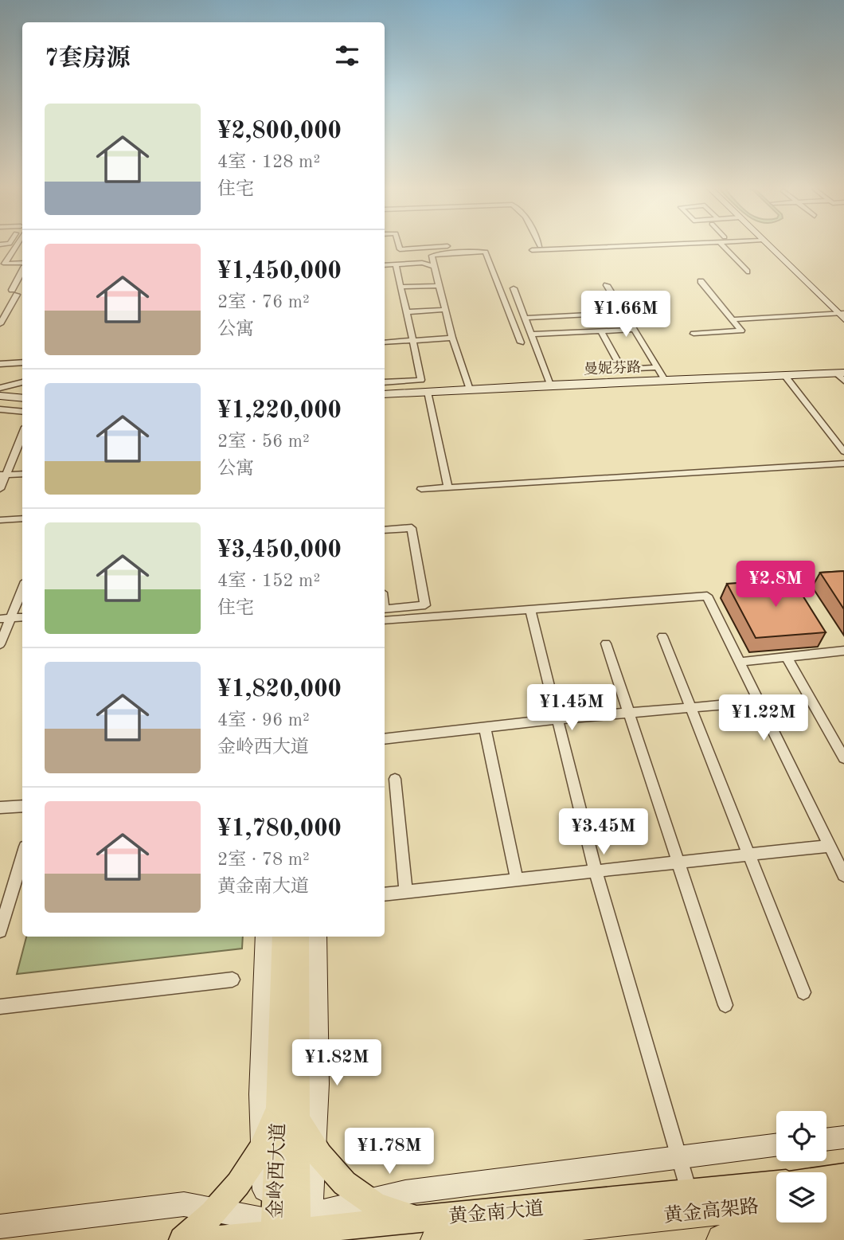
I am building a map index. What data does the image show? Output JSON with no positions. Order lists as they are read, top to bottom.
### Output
{
  "streets": {
    "highway": ["黄金高架路"],
    "main road": ["金岭西大道", "黄金南大道"],
    "street": ["曼妮芬路"]
  },
  "crossings": [
    ["金岭西大道", "黄金南大道"],
    ["黄金高架路", "黄金南大道"]
  ],
  "page": {
    "heading": "7套房源",
    "list": [
      {
        "name": "¥2,800,000",
        "note": "4室 · 128 m² · 住宅"
      },
      {
        "name": "¥1,450,000",
        "note": "2室 · 76 m² · 公寓"
      },
      {
        "name": "¥1,220,000",
        "note": "2室 · 56 m² · 公寓"
      },
      {
        "name": "¥3,450,000",
        "note": "4室 · 152 m² · 住宅"
      },
      {
        "name": "¥1,820,000",
        "note": "4室 · 96 m² · 金岭西大道"
      },
      {
        "name": "¥1,780,000",
        "note": "2室 · 78 m² · 黄金南大道"
      }
    ],
    "price": [
      "¥1.66M",
      "¥2.8M",
      "¥1.45M",
      "¥1.22M",
      "¥3.45M",
      "¥1.82M",
      "¥1.78M"
    ]
  }
}
